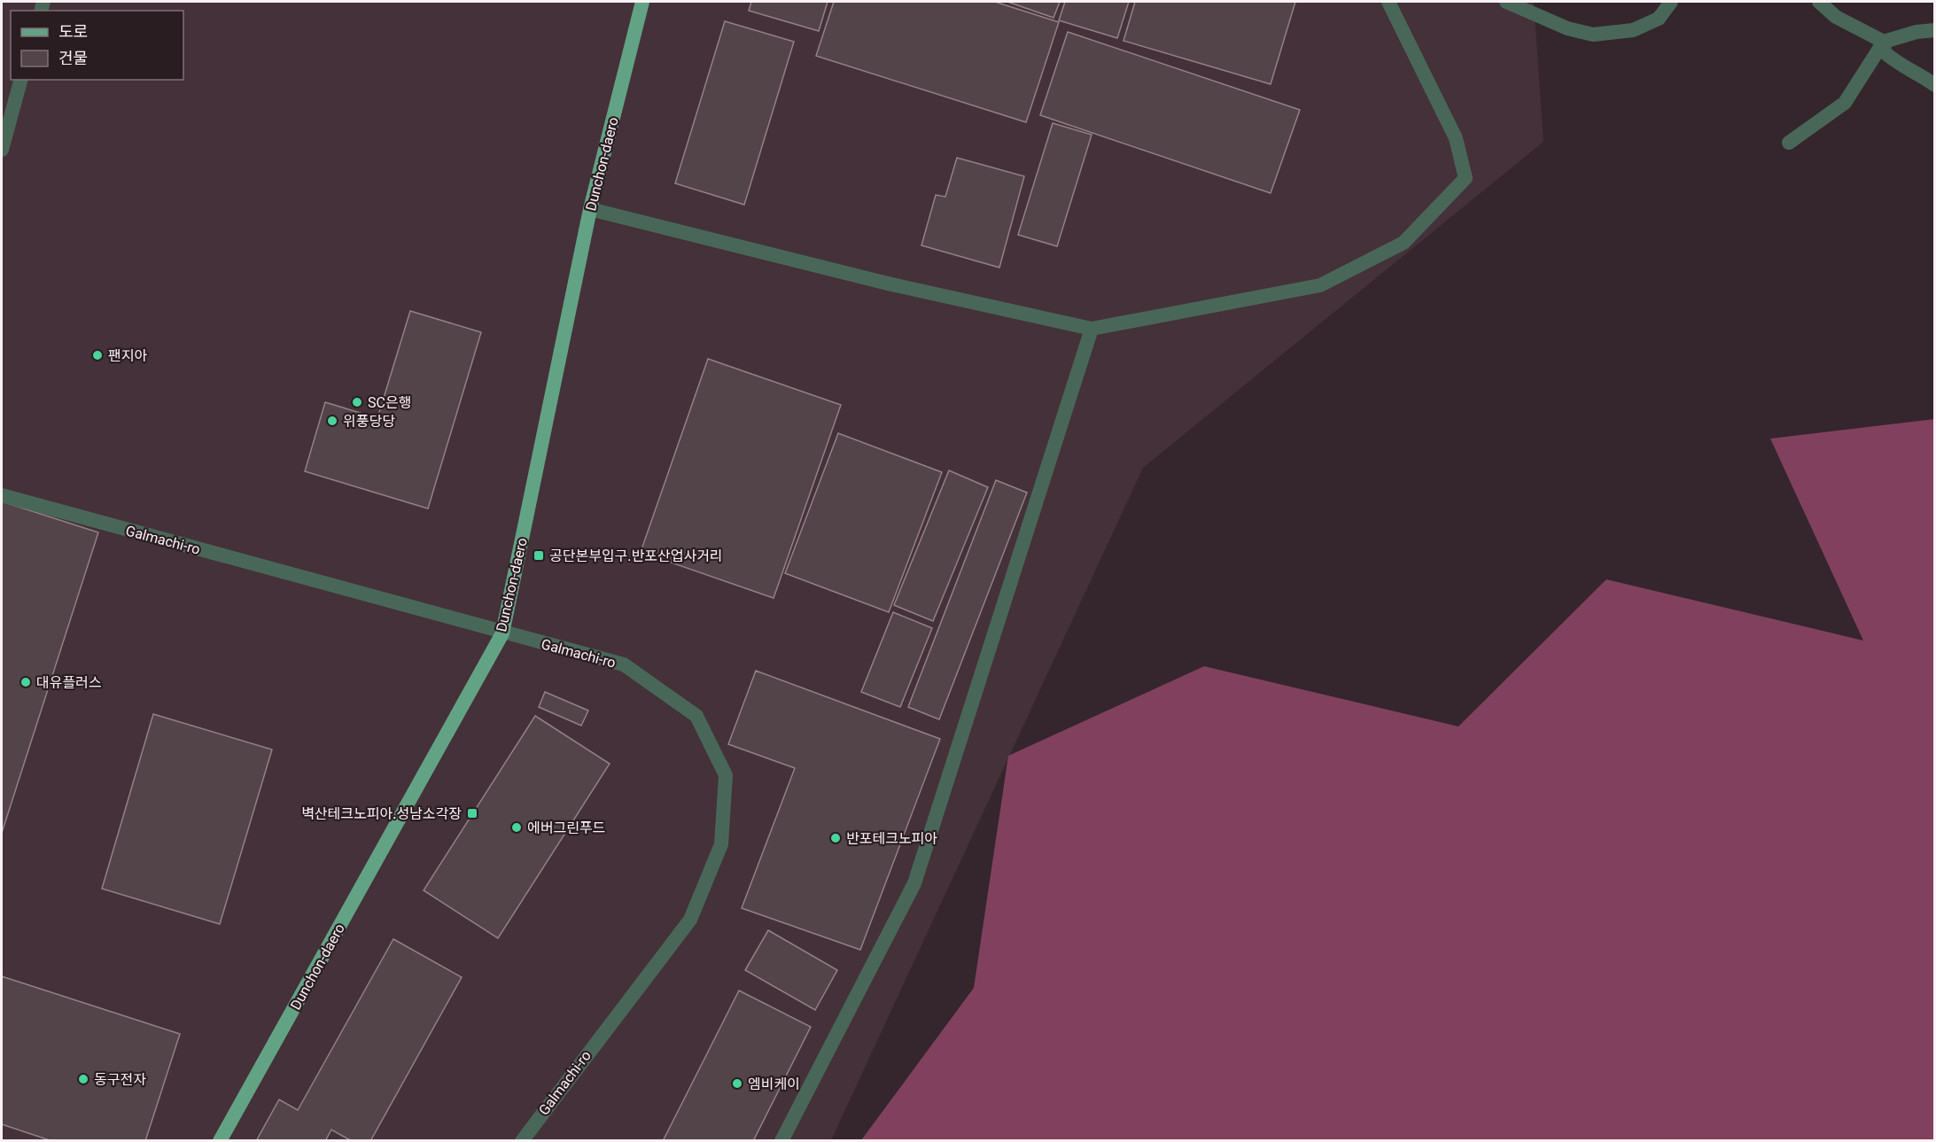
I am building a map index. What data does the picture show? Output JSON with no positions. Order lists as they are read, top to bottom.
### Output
{
  "streets": {
    "main road": ["Dunchon-daero"],
    "street": ["Galmachi-ro"]
  },
  "crossings": [
    ["Dunchon-daero", "Galmachi-ro"]
  ],
  "places": {
    "other": [
      "팬지아",
      "SC은행",
      "위풍당당",
      "대유플러스",
      "에버그린푸드",
      "반포테크노피아",
      "동구전자",
      "엠비케이"
    ],
    "transit": ["공단본부입구.반포산업사거리", "벽산테크노피아.성남소각장"]
  },
  "legend": ["도로", "건물"]
}
